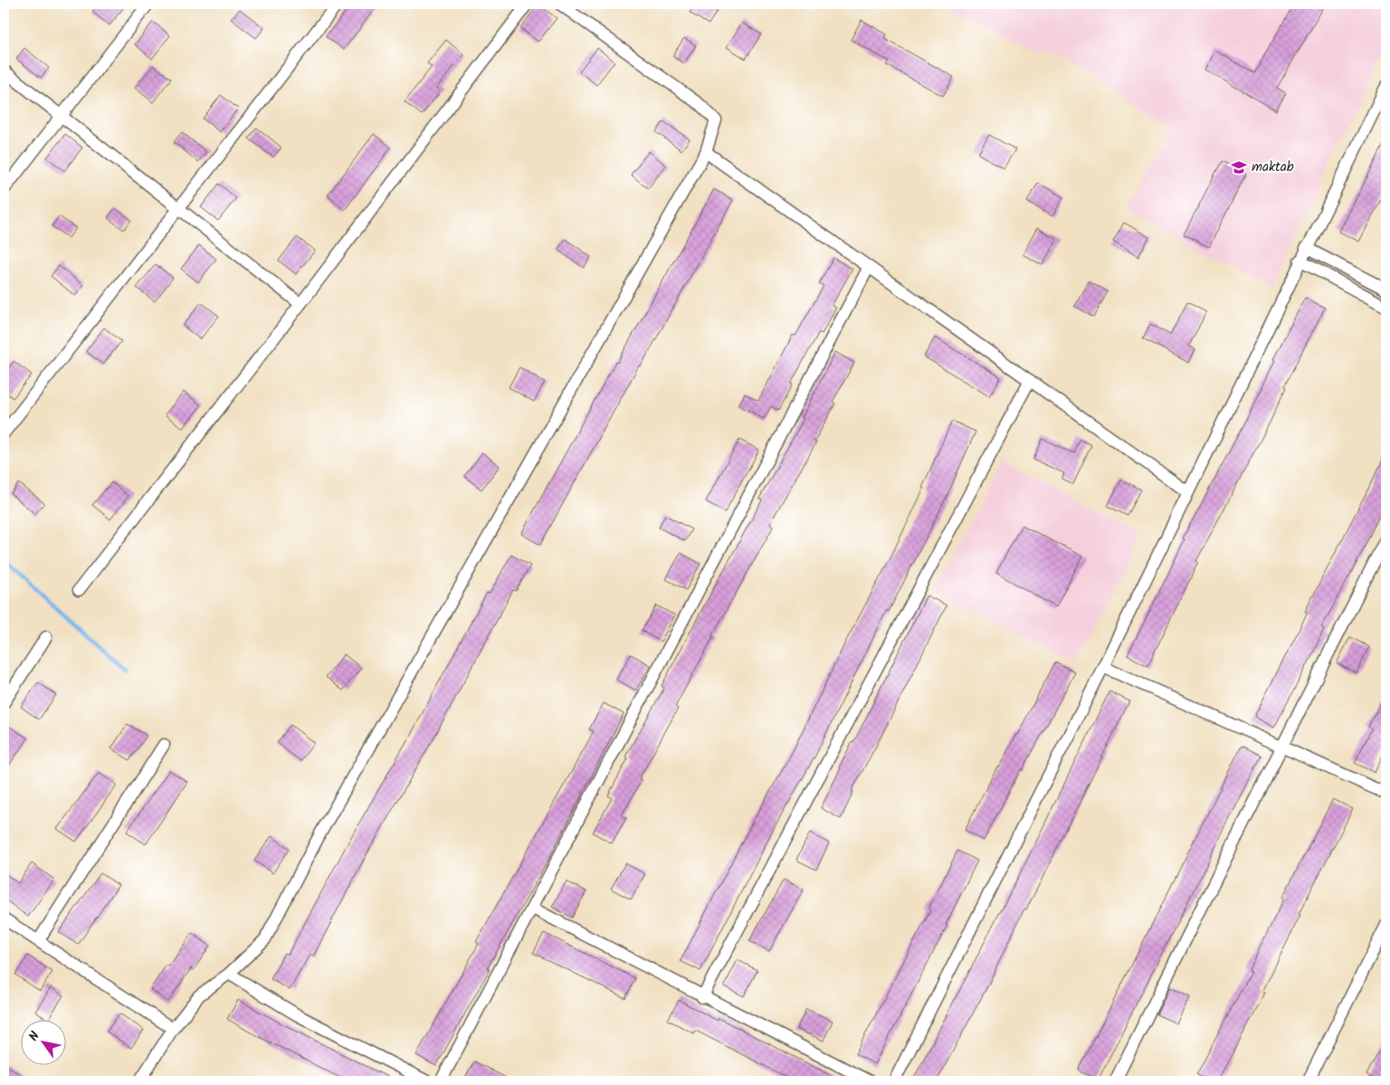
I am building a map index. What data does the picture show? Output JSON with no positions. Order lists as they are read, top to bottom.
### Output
{
  "places": {
    "school or university": ["maktab"]
  },
  "north": "top left"
}
